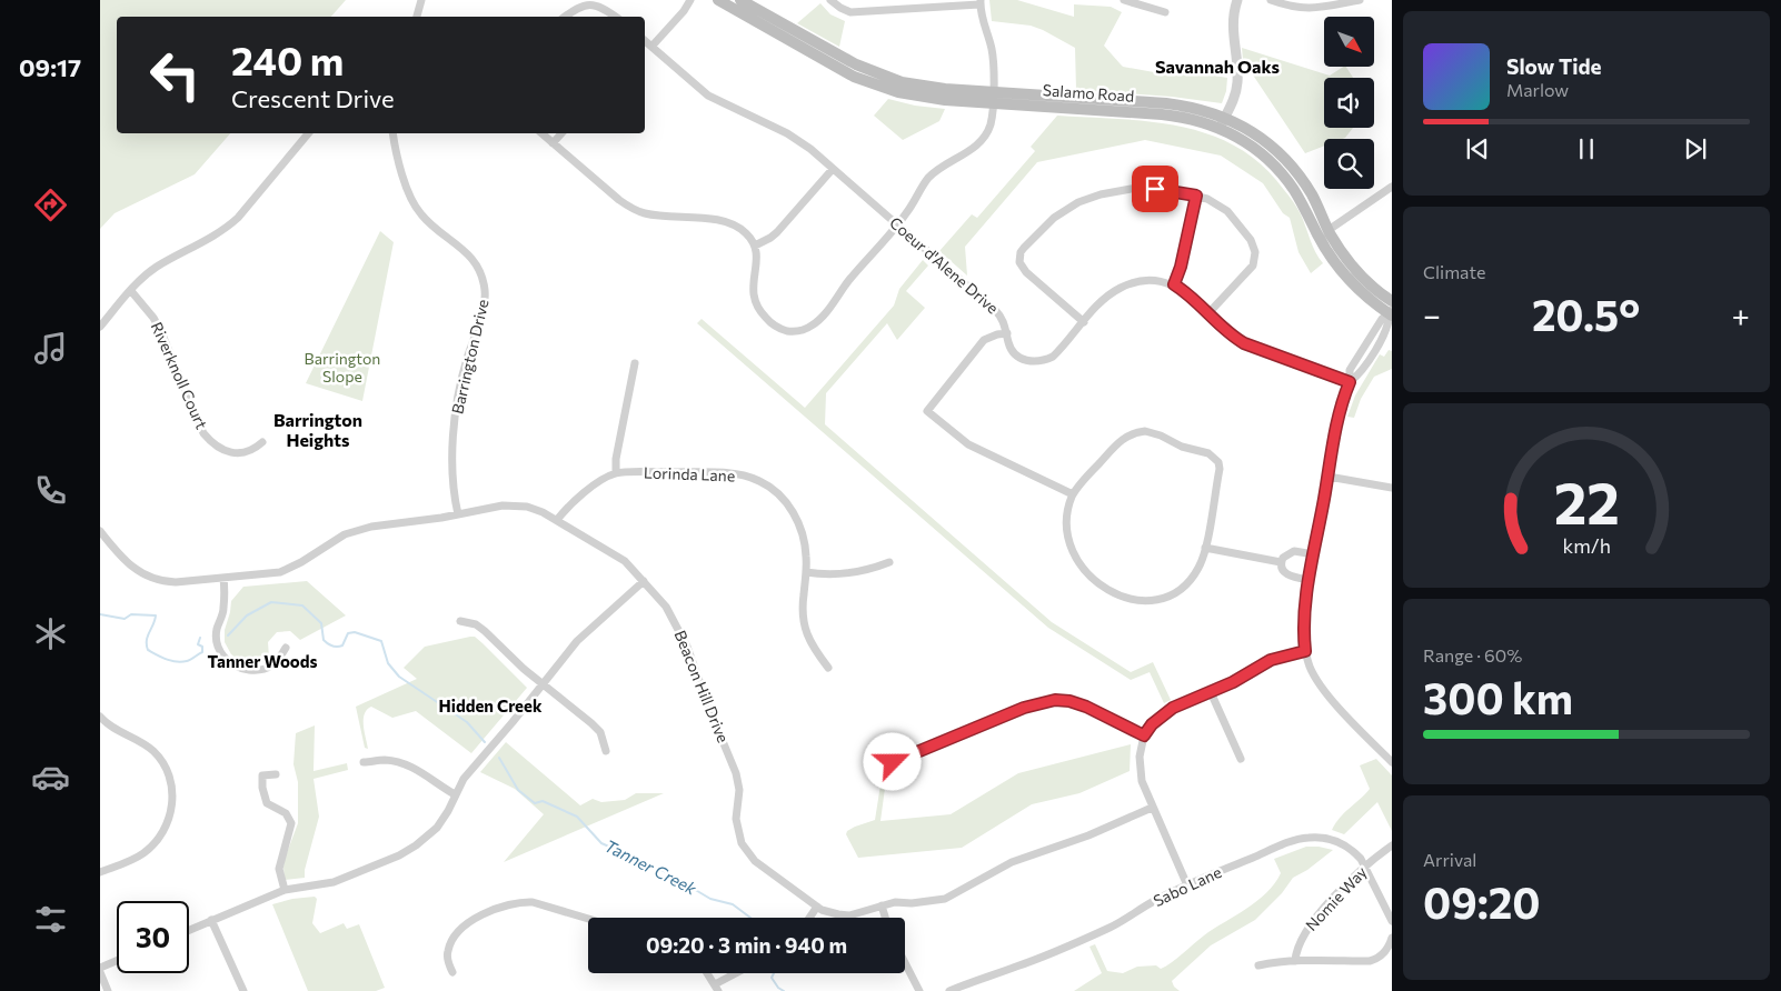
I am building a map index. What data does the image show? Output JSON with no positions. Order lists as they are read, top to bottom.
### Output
{
  "streets": {
    "main road": ["Salamo Road"],
    "street": [
      "Coeur d'Alene Drive",
      "Barrington Drive",
      "Riverknoll Court",
      "Lorinda Lane",
      "Beacon Hill Drive",
      "Sabo Lane",
      "Nomie Way"
    ]
  },
  "crossings": [
    ["Barrington Drive", "Beacon Hill Drive"],
    ["Sabo Lane", "Nomie Way"]
  ],
  "districts": [
    "Savannah Oaks",
    "Barrington Heights",
    "Tanner Woods",
    "Hidden Creek"
  ],
  "water": ["Tanner Creek"],
  "parks": ["Barrington Slope"],
  "north": "bottom right",
  "page": {
    "tabs": "09:17",
    "turn": ["240 m", "Crescent Drive"],
    "song": ["Slow Tide", "Marlow"],
    "tile": [
      "Climate",
      ["Range · 60%", "300 km"],
      ["Arrival", "09:20"]
    ],
    "heat": ["−", "20.5°", "+"],
    "limit": "30",
    "trip": "09:20 · 3 min · 940 m",
    "gauge": ["22", "km/h"]
  }
}
